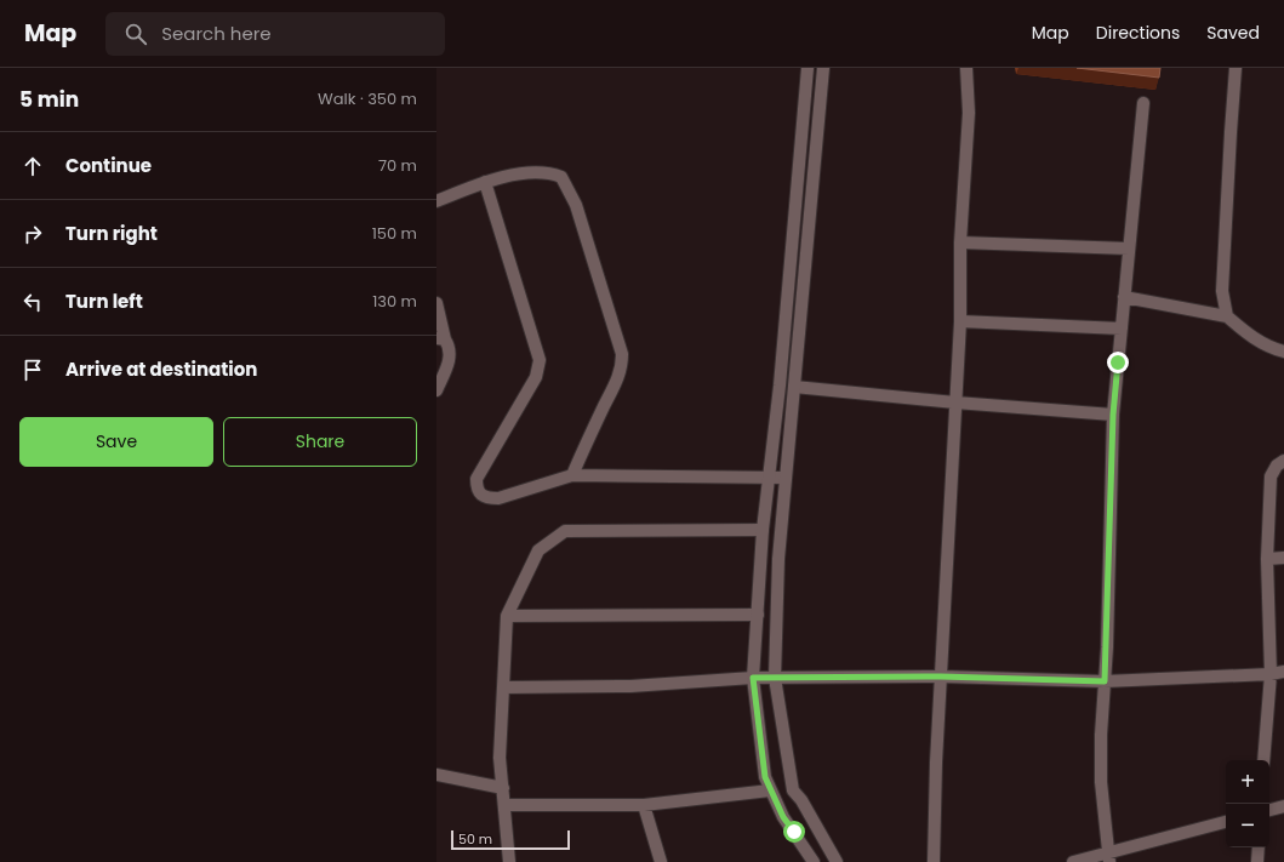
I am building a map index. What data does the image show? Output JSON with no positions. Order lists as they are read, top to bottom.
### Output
{
  "scale_bar": "50 m",
  "page": {
    "header": "Map",
    "search": "Search here",
    "nav": ["Map", "Directions", "Saved"],
    "heading": ["5 min", "Walk · 350 m"],
    "list": [
      ["Continue", "70 m"],
      ["Turn right", "150 m"],
      ["Turn left", "130 m"],
      "Arrive at destination"
    ],
    "buttons": ["Save", "Share"],
    "map_buttons": ["+", "−"],
    "scale": "50 m"
  }
}
